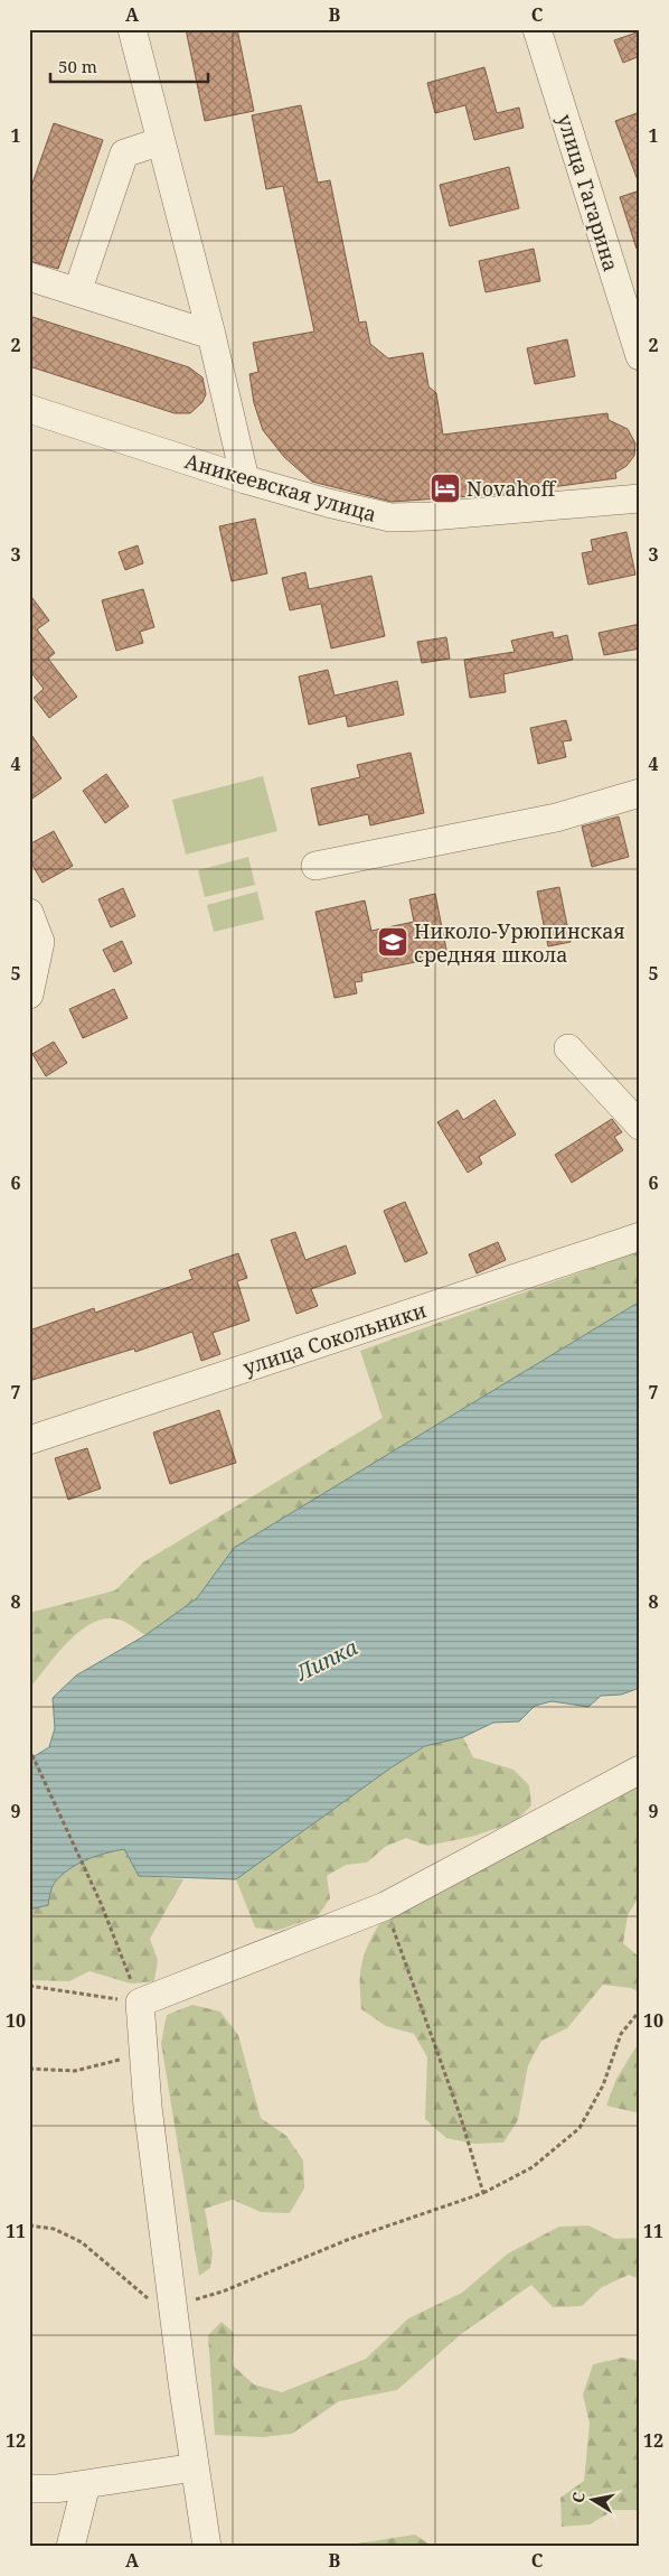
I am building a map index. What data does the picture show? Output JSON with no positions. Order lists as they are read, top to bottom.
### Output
{
  "streets": {
    "street": ["улица Гагарина", "Аникеевская улица", "улица Сокольники"]
  },
  "water": ["Липка"],
  "places": {
    "hotel": ["Novahoff"],
    "school or university": ["Николо-Урюпинская средняя школа"]
  },
  "scale_bar": "50 m",
  "north": "left",
  "grid": {
    "columns": ["A", "B", "C"],
    "rows": [
      "1",
      "2",
      "3",
      "4",
      "5",
      "6",
      "7",
      "8",
      "9",
      "10",
      "11",
      "12"
    ]
  }
}
